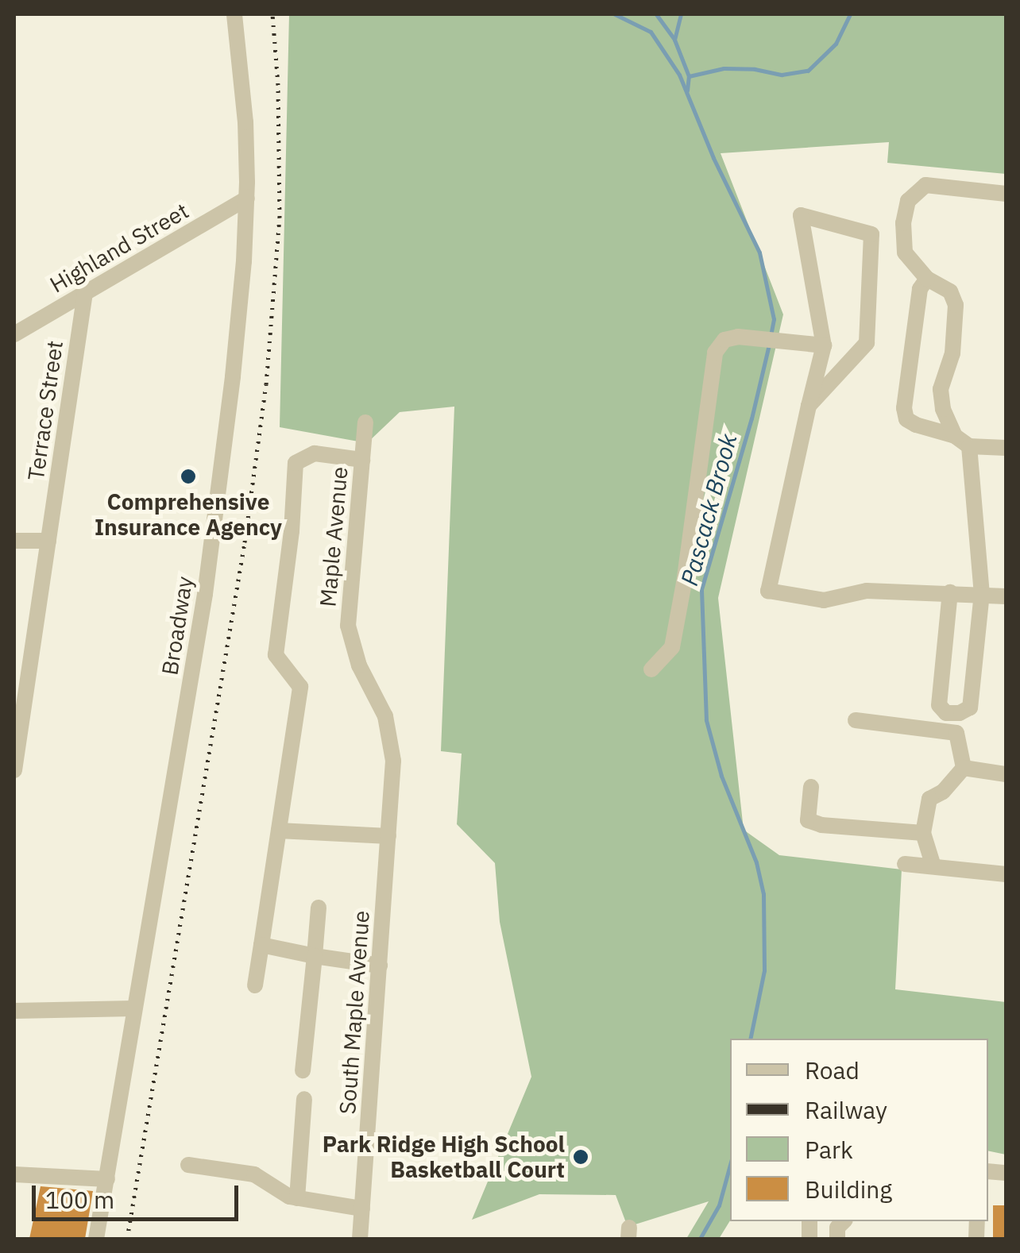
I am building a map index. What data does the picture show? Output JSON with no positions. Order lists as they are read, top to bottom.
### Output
{
  "streets": {
    "street": [
      "Highland Street",
      "Terrace Street",
      "Maple Avenue",
      "Broadway",
      "South Maple Avenue"
    ]
  },
  "crossings": [
    ["Highland Street", "Terrace Street"],
    ["Highland Street", "Broadway"],
    ["Maple Avenue", "South Maple Avenue"]
  ],
  "water": ["Pascack Brook"],
  "places": ["Comprehensive Insurance Agency", "Park Ridge High School Basketball Court"],
  "legend": [
    "Road",
    "Railway",
    "Park",
    "Building"
  ],
  "scale_bar": "100 m"
}
